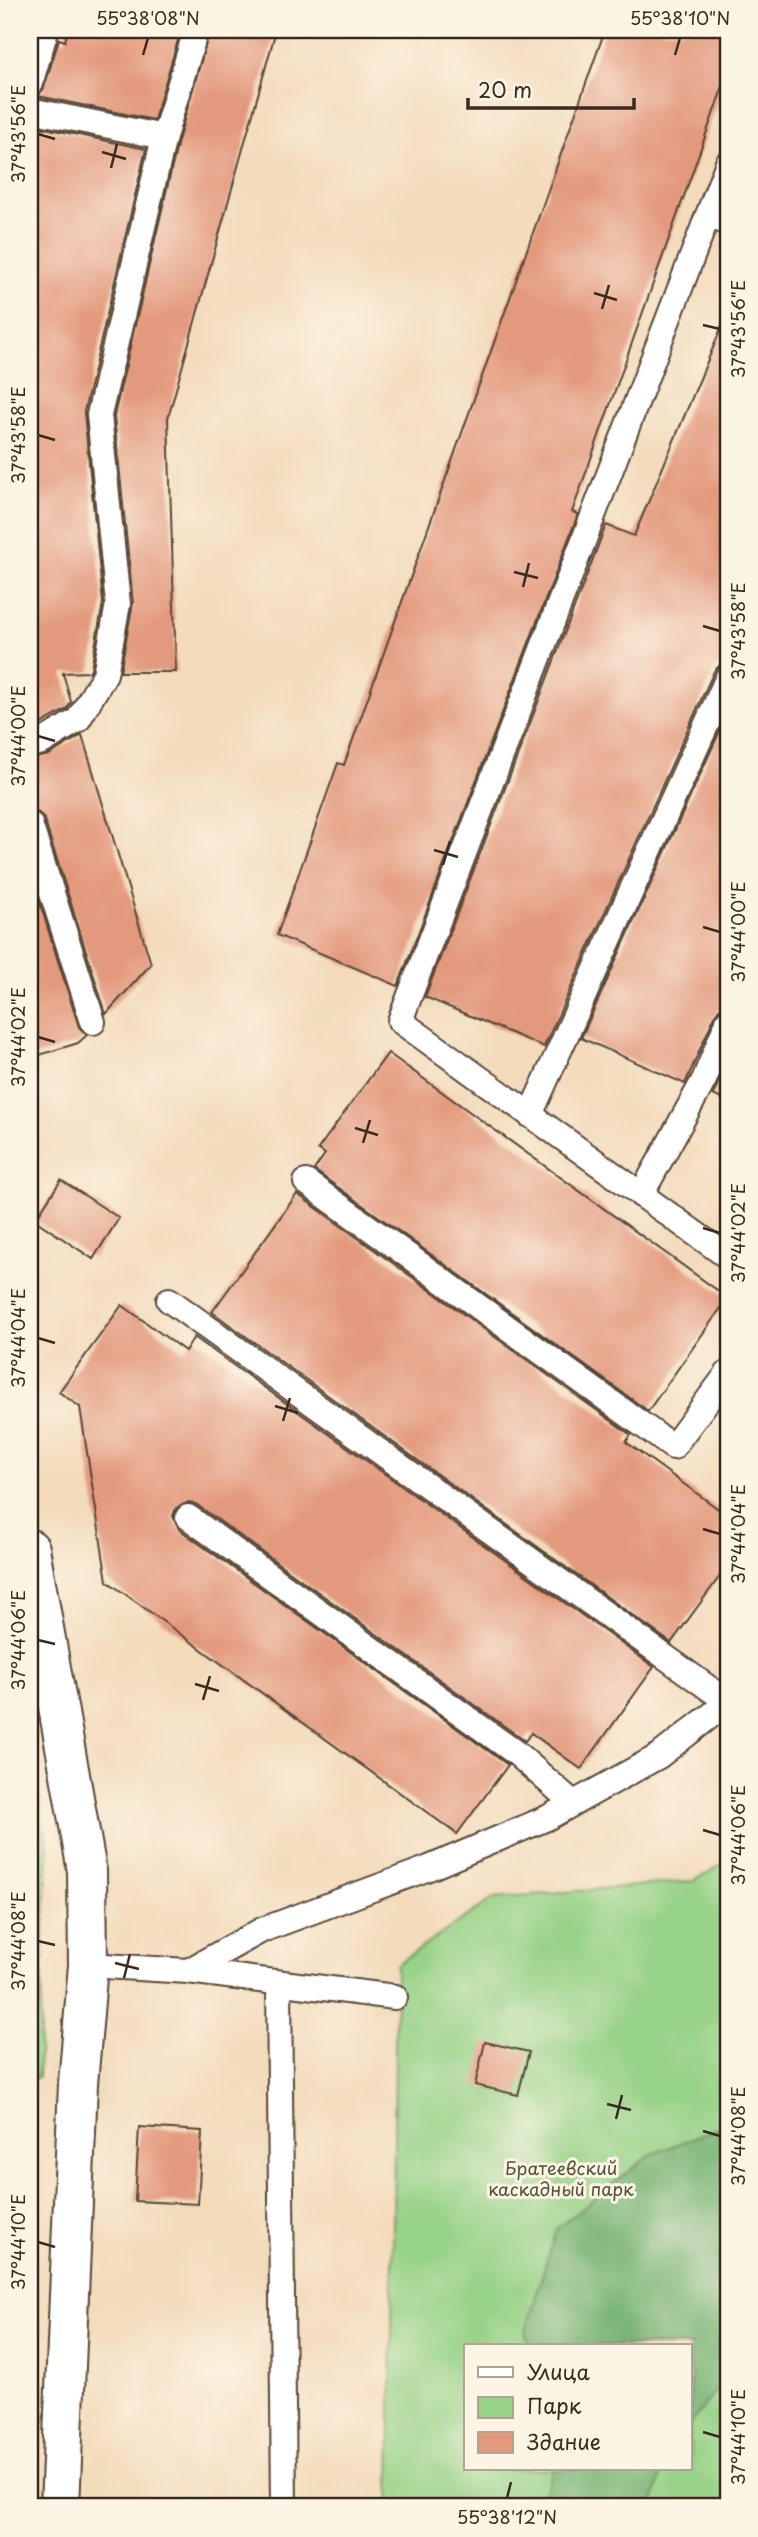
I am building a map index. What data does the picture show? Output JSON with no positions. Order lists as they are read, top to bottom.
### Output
{
  "parks": ["Братеевский каскадный парк"],
  "legend": ["Улица", "Парк", "Здание"],
  "scale_bar": "20 m",
  "coordinates": [
    "55°38'08\"N",
    "55°38'10\"N",
    "37°43'56\"E",
    "37°43'58\"E",
    "37°44'00\"E",
    "37°44'02\"E",
    "37°44'04\"E",
    "37°44'06\"E",
    "37°44'08\"E",
    "37°44'10\"E",
    "55°38'12\"N"
  ]
}
